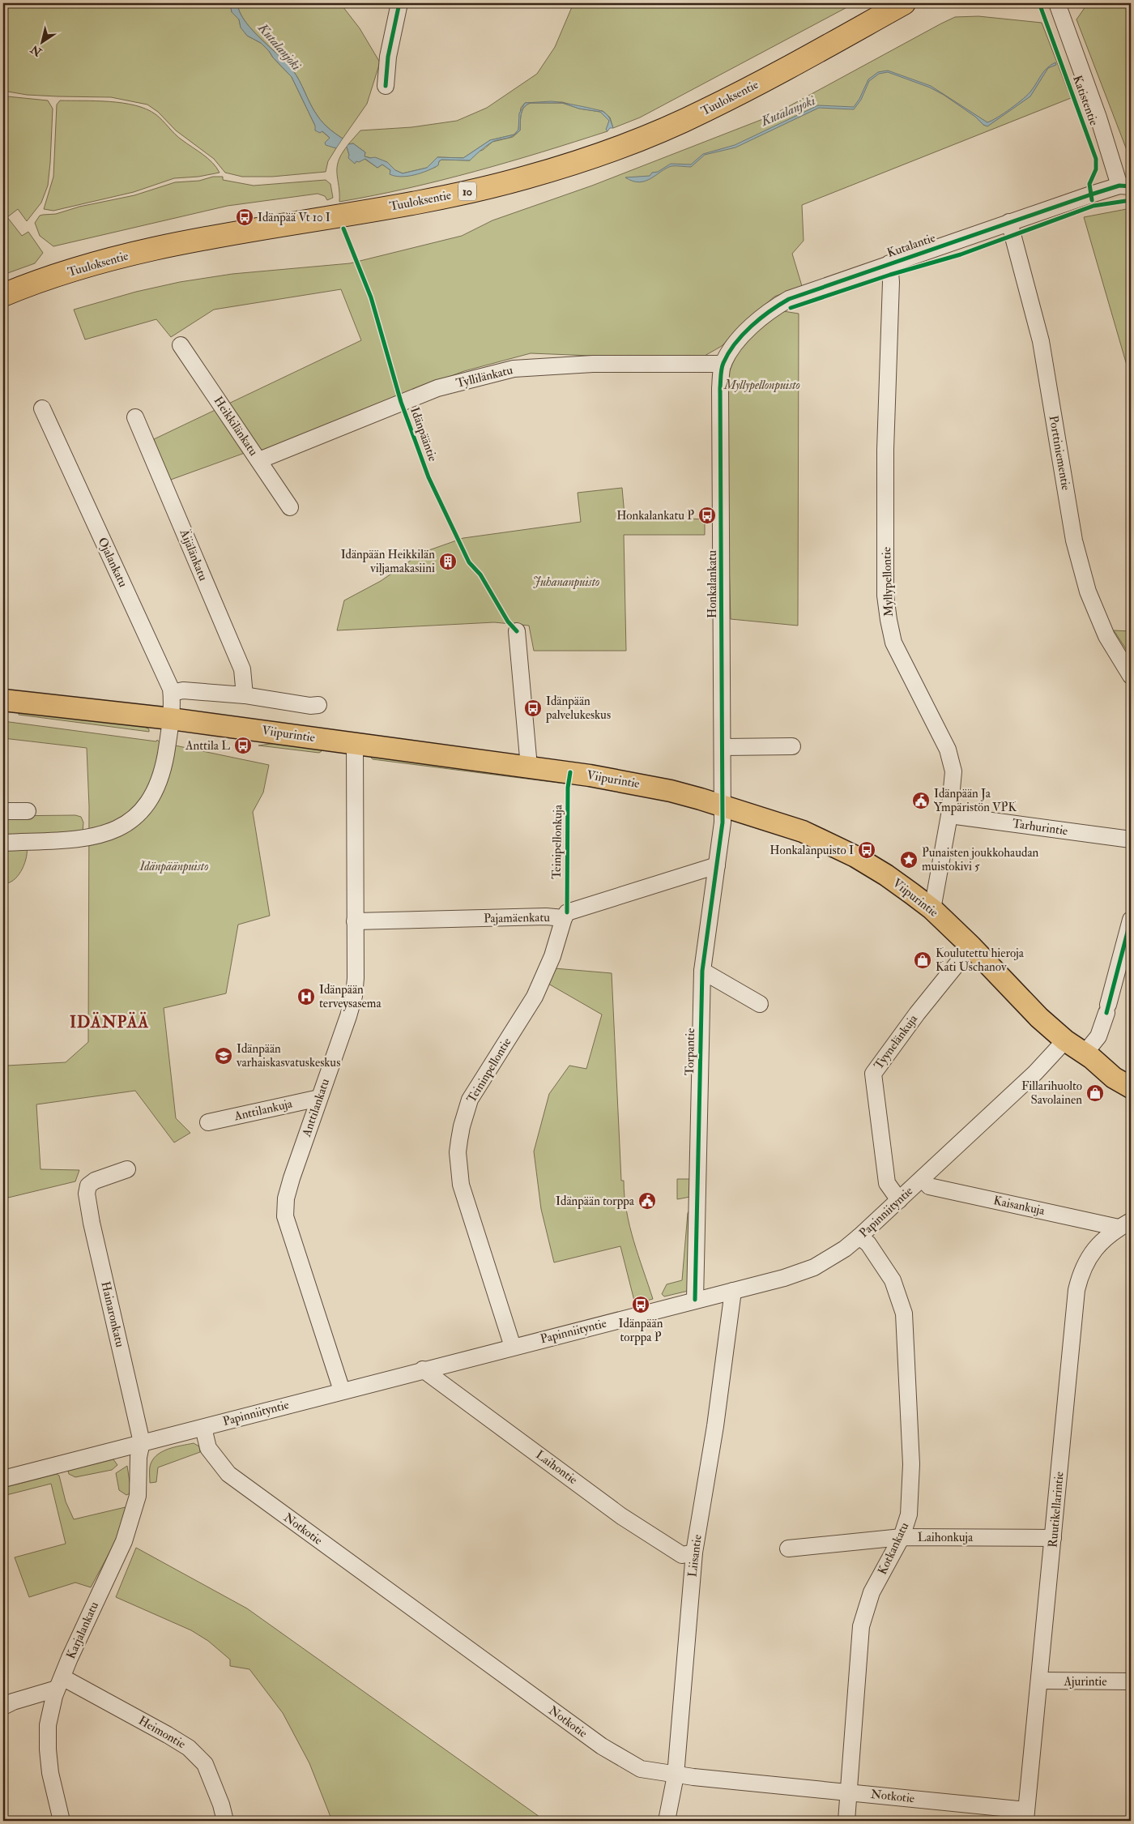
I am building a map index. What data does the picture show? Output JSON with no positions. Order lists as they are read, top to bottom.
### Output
{
  "streets": {
    "highway": ["Tuuloksentie", "10"],
    "main road": ["Viipurintie"],
    "street": [
      "Katistentie",
      "Kutalantie",
      "Tyllilänkatu",
      "Heikkilänkatu",
      "Porttiniementie",
      "Äijälänkatu",
      "Ojalankatu",
      "Myllypellontie",
      "Honkalankatu",
      "Tarhurintie",
      "Pajamäenkatu",
      "Tyynelänkuja",
      "Torpantie",
      "Teininpellontie",
      "Anttilankatu",
      "Anttilankuja",
      "Kaisankuja",
      "Papinniityntie",
      "Hainaronkatu",
      "Laihontie",
      "Ruutikellarintie",
      "Notkotie",
      "Laihonkuja",
      "Kotkankatu",
      "Liisantie",
      "Karjalankatu",
      "Ajurintie",
      "Heimontie"
    ],
    "cycle path": ["Idänpääntie", "Teinipellonkuja"]
  },
  "crossings": [
    ["Katistentie", "Kutalantie"],
    ["Kutalantie", "Tyllilänkatu"],
    ["Kutalantie", "Porttiniementie"],
    ["Kutalantie", "Myllypellontie"],
    ["Kutalantie", "Honkalankatu"],
    ["Tyllilänkatu", "Heikkilänkatu"],
    ["Tyllilänkatu", "Honkalankatu"],
    ["Ojalankatu", "Viipurintie"],
    ["Myllypellontie", "Viipurintie"],
    ["Myllypellontie", "Tarhurintie"],
    ["Honkalankatu", "Viipurintie"],
    ["Honkalankatu", "Torpantie"],
    ["Viipurintie", "Tyynelänkuja"],
    ["Viipurintie", "Torpantie"],
    ["Viipurintie", "Anttilankatu"],
    ["Viipurintie", "Papinniityntie"],
    ["Pajamäenkatu", "Torpantie"],
    ["Pajamäenkatu", "Teininpellontie"],
    ["Pajamäenkatu", "Anttilankatu"],
    ["Tyynelänkuja", "Papinniityntie"],
    ["Torpantie", "Papinniityntie"],
    ["Teininpellontie", "Papinniityntie"],
    ["Anttilankatu", "Anttilankuja"],
    ["Anttilankatu", "Papinniityntie"],
    ["Kaisankuja", "Papinniityntie"],
    ["Kaisankuja", "Ruutikellarintie"],
    ["Papinniityntie", "Hainaronkatu"],
    ["Papinniityntie", "Laihontie"],
    ["Papinniityntie", "Notkotie"],
    ["Papinniityntie", "Kotkankatu"],
    ["Papinniityntie", "Liisantie"],
    ["Papinniityntie", "Karjalankatu"],
    ["Hainaronkatu", "Karjalankatu"],
    ["Laihontie", "Liisantie"],
    ["Ruutikellarintie", "Notkotie"],
    ["Ruutikellarintie", "Laihonkuja"],
    ["Ruutikellarintie", "Ajurintie"],
    ["Notkotie", "Kotkankatu"],
    ["Notkotie", "Liisantie"],
    ["Laihonkuja", "Kotkankatu"],
    ["Karjalankatu", "Heimontie"]
  ],
  "districts": ["IDÄNPÄÄ"],
  "water": ["Kutalanjoki"],
  "parks": ["Myllypellonpuisto", "Juhananpuisto", "Idänpäänpuisto"],
  "places": {
    "bus stop": [
      "Idänpää Vt 10 I",
      "Honkalankatu P",
      "Idänpään palvelukeskus",
      "Anttila L",
      "Honkalanpuisto I",
      "Idänpään torppa P"
    ],
    "building": ["Idänpään Heikkilän viljamakasiini"],
    "public building": ["Idänpään Ja Ympäristön VPK", "Idänpään torppa"],
    "place": ["Punaisten joukkohaudan muistokivi 5"],
    "shop": ["Koulutettu hieroja Kati Uschanov", "Fillarihuolto Savolainen"],
    "hospital": ["Idänpään terveysasema"],
    "school or university": ["Idänpään varhaiskasvatuskeskus"]
  },
  "north": "bottom left"
}
